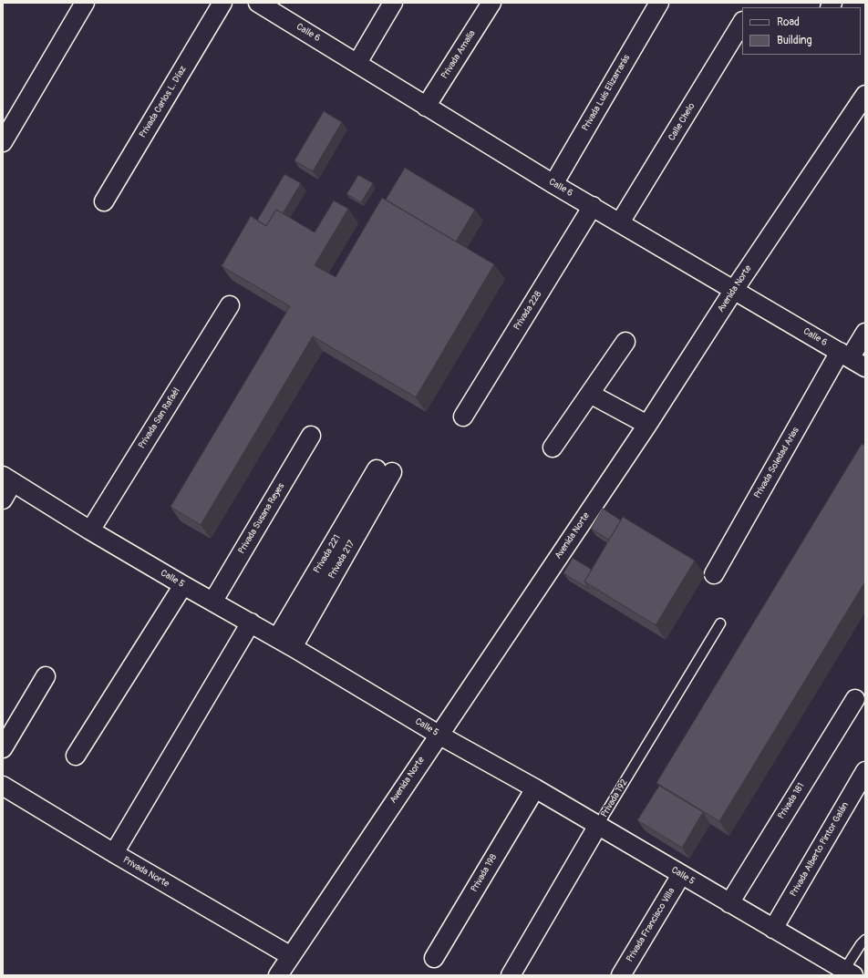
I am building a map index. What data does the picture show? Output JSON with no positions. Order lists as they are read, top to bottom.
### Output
{
  "streets": {
    "street": [
      "Calle 6",
      "Privada Amalia",
      "Privada Luis Elizarrarás",
      "Privada Carlos L. Díaz",
      "Calle Chelo",
      "Avenida Norte",
      "Privada 228",
      "Privada San Rafaél",
      "Privada Soledad Arias",
      "Privada Susana Reyes",
      "Privada 221",
      "Privada 217",
      "Calle 5",
      "Privada 192",
      "Privada 181",
      "Privada Alberto Pintor Galán",
      "Privada Norte",
      "Privada 198",
      "Privada Francisco Villa"
    ]
  },
  "crossings": [
    ["Calle 6", "Privada Amalia"],
    ["Calle 6", "Privada Luis Elizarrarás"],
    ["Calle 6", "Calle Chelo"],
    ["Calle 6", "Avenida Norte"],
    ["Calle 6", "Privada 228"],
    ["Calle 6", "Privada Soledad Arias"],
    ["Avenida Norte", "Calle 5"],
    ["Avenida Norte", "Privada Norte"],
    ["Privada San Rafaél", "Calle 5"],
    ["Privada Susana Reyes", "Calle 5"],
    ["Privada 221", "Privada 217"],
    ["Privada 221", "Calle 5"],
    ["Privada 217", "Calle 5"],
    ["Calle 5", "Privada 192"],
    ["Calle 5", "Privada 181"],
    ["Calle 5", "Privada Alberto Pintor Galán"],
    ["Calle 5", "Privada 198"],
    ["Calle 5", "Privada Francisco Villa"]
  ],
  "legend": ["Road", "Building"]
}
